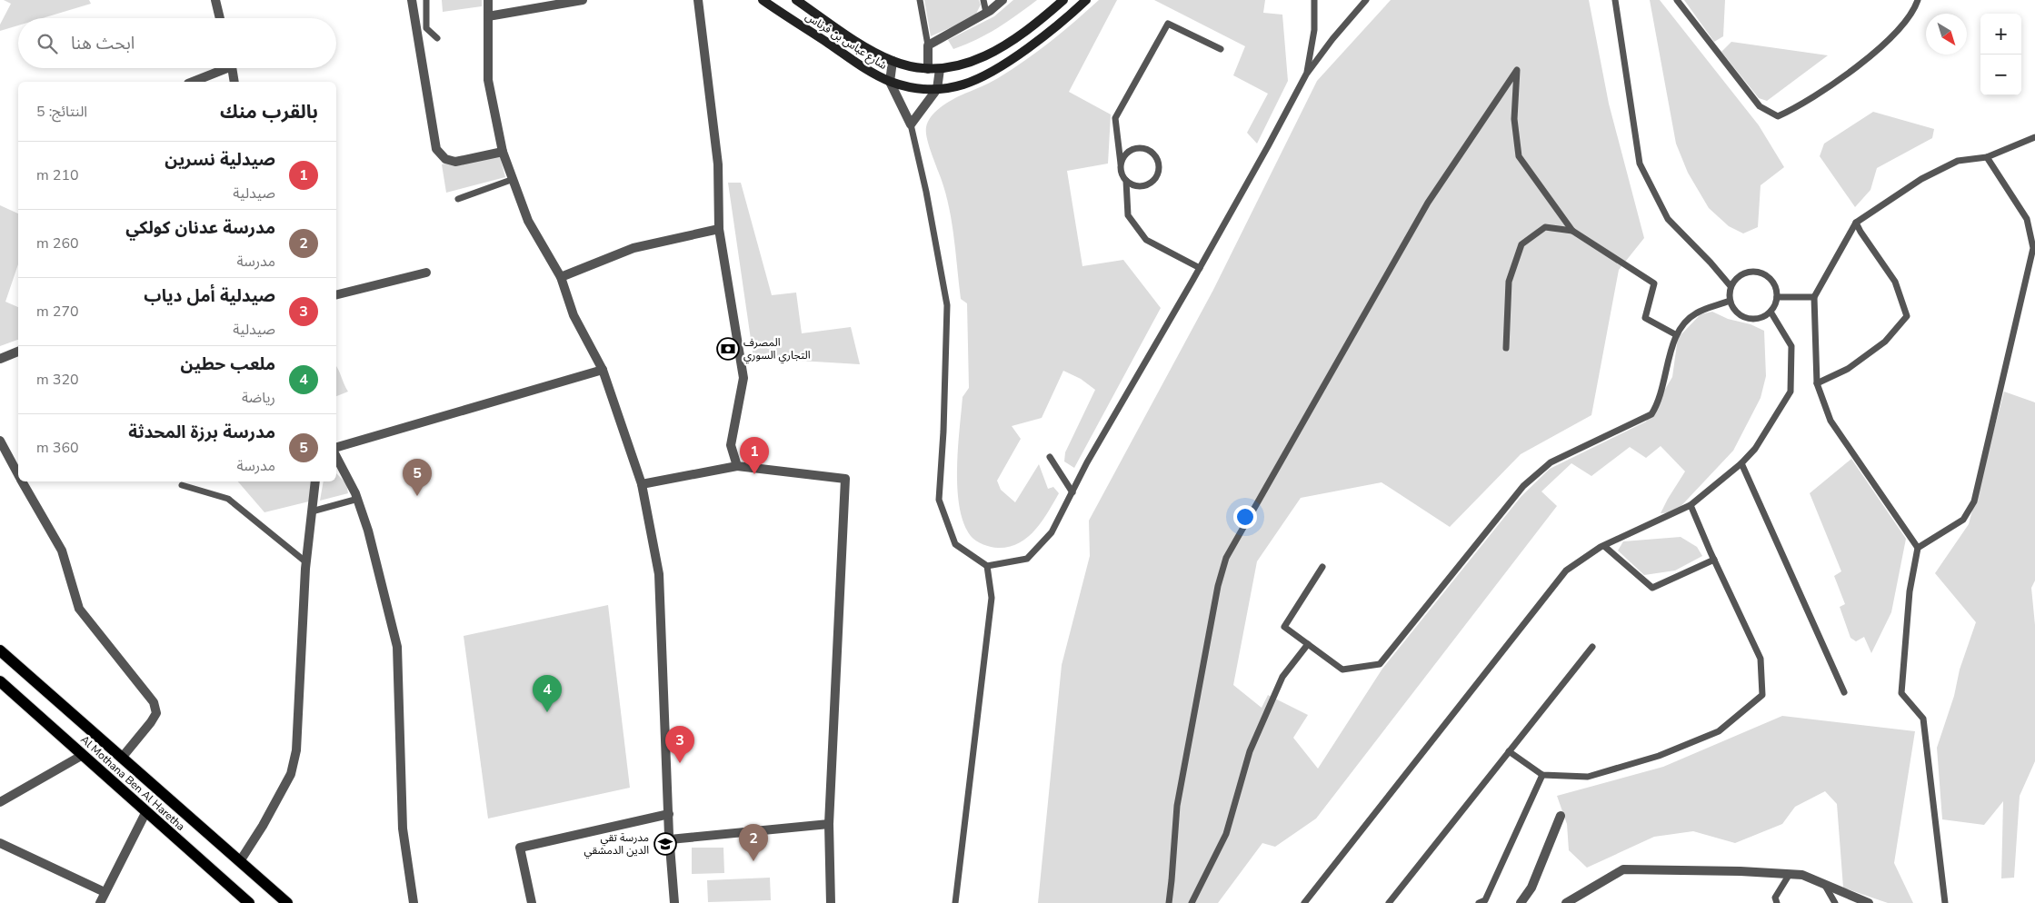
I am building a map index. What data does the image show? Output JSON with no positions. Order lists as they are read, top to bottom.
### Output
{
  "streets": {
    "main road": ["شارع عباس بن فرناس", "Al Mothana Ben Al Haretha"]
  },
  "places": {
    "bank": ["المصرف التجاري السوري"],
    "school or university": ["مدرسة تقي الدين الدمشقي"]
  },
  "north": "bottom right",
  "page": {
    "map_buttons": ["+", "−"],
    "search": "ابحث هنا",
    "heading": ["بالقرب منك", "النتائج: 5"],
    "list": [
      {
        "mark": "1",
        "name": "صيدلية نسرين",
        "note": "صيدلية",
        "value": "210 m"
      },
      {
        "mark": "2",
        "name": "مدرسة عدنان كولكي",
        "note": "مدرسة",
        "value": "260 m"
      },
      {
        "mark": "3",
        "name": "صيدلية أمل دياب",
        "note": "صيدلية",
        "value": "270 m"
      },
      {
        "mark": "4",
        "name": "ملعب حطين",
        "note": "رياضة",
        "value": "320 m"
      },
      {
        "mark": "5",
        "name": "مدرسة برزة المحدثة",
        "note": "مدرسة",
        "value": "360 m"
      }
    ],
    "pins": [
      "1",
      "5",
      "4",
      "3",
      "2"
    ]
  }
}
